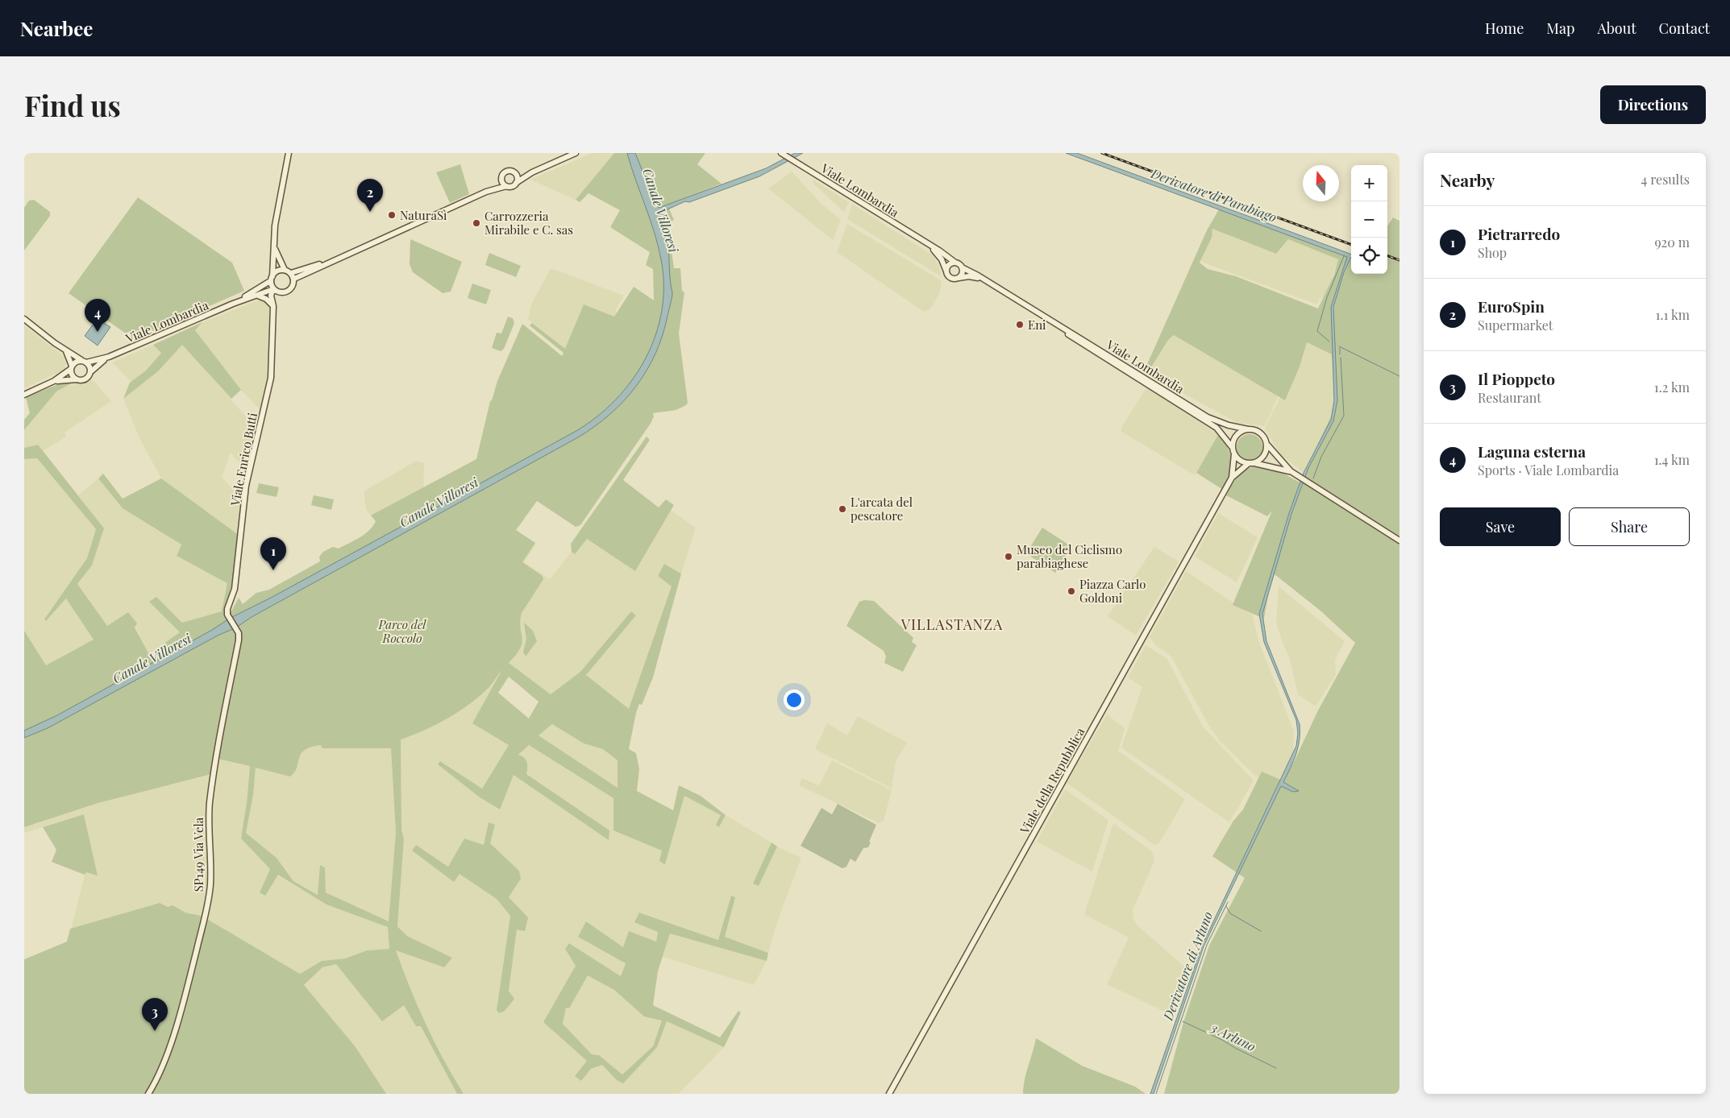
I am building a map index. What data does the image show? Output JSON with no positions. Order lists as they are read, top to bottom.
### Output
{
  "streets": {
    "main road": [
      "Viale Lombardia",
      "Viale Enrico Butti",
      "Viale della Repubblica",
      "SP149 Via Vela"
    ]
  },
  "crossings": [
    ["Viale Lombardia", "Viale Enrico Butti"],
    ["Viale Enrico Butti", "SP149 Via Vela"]
  ],
  "districts": ["VILLASTANZA"],
  "water": [
    "Derivatore di Parabiago",
    "Canale Villoresi",
    "Derivatore di Arluno",
    "3 Arluno"
  ],
  "parks": ["Parco del Roccolo"],
  "places": [
    "NaturaSì",
    "Carrozzeria Mirabile e C. sas",
    "Eni",
    "L'arcata del pescatore",
    "Museo del Ciclismo parabiaghese",
    "Piazza Carlo Goldoni"
  ],
  "north": "top",
  "page": {
    "header": "Nearbee",
    "nav": [
      "Home",
      "Map",
      "About",
      "Contact"
    ],
    "buttons": [
      "Directions",
      ["Save", "Share"]
    ],
    "title": "Find us",
    "heading": ["Nearby", "4 results"],
    "map_buttons": ["+", "−"],
    "pins": [
      "2",
      "4",
      "1",
      "3"
    ],
    "list": [
      {
        "mark": "1",
        "name": "Pietrarredo",
        "note": "Shop",
        "value": "920 m"
      },
      {
        "mark": "2",
        "name": "EuroSpin",
        "note": "Supermarket",
        "value": "1.1 km"
      },
      {
        "mark": "3",
        "name": "Il Pioppeto",
        "note": "Restaurant",
        "value": "1.2 km"
      },
      {
        "mark": "4",
        "name": "Laguna esterna",
        "note": "Sports · Viale Lombardia",
        "value": "1.4 km"
      }
    ]
  }
}
